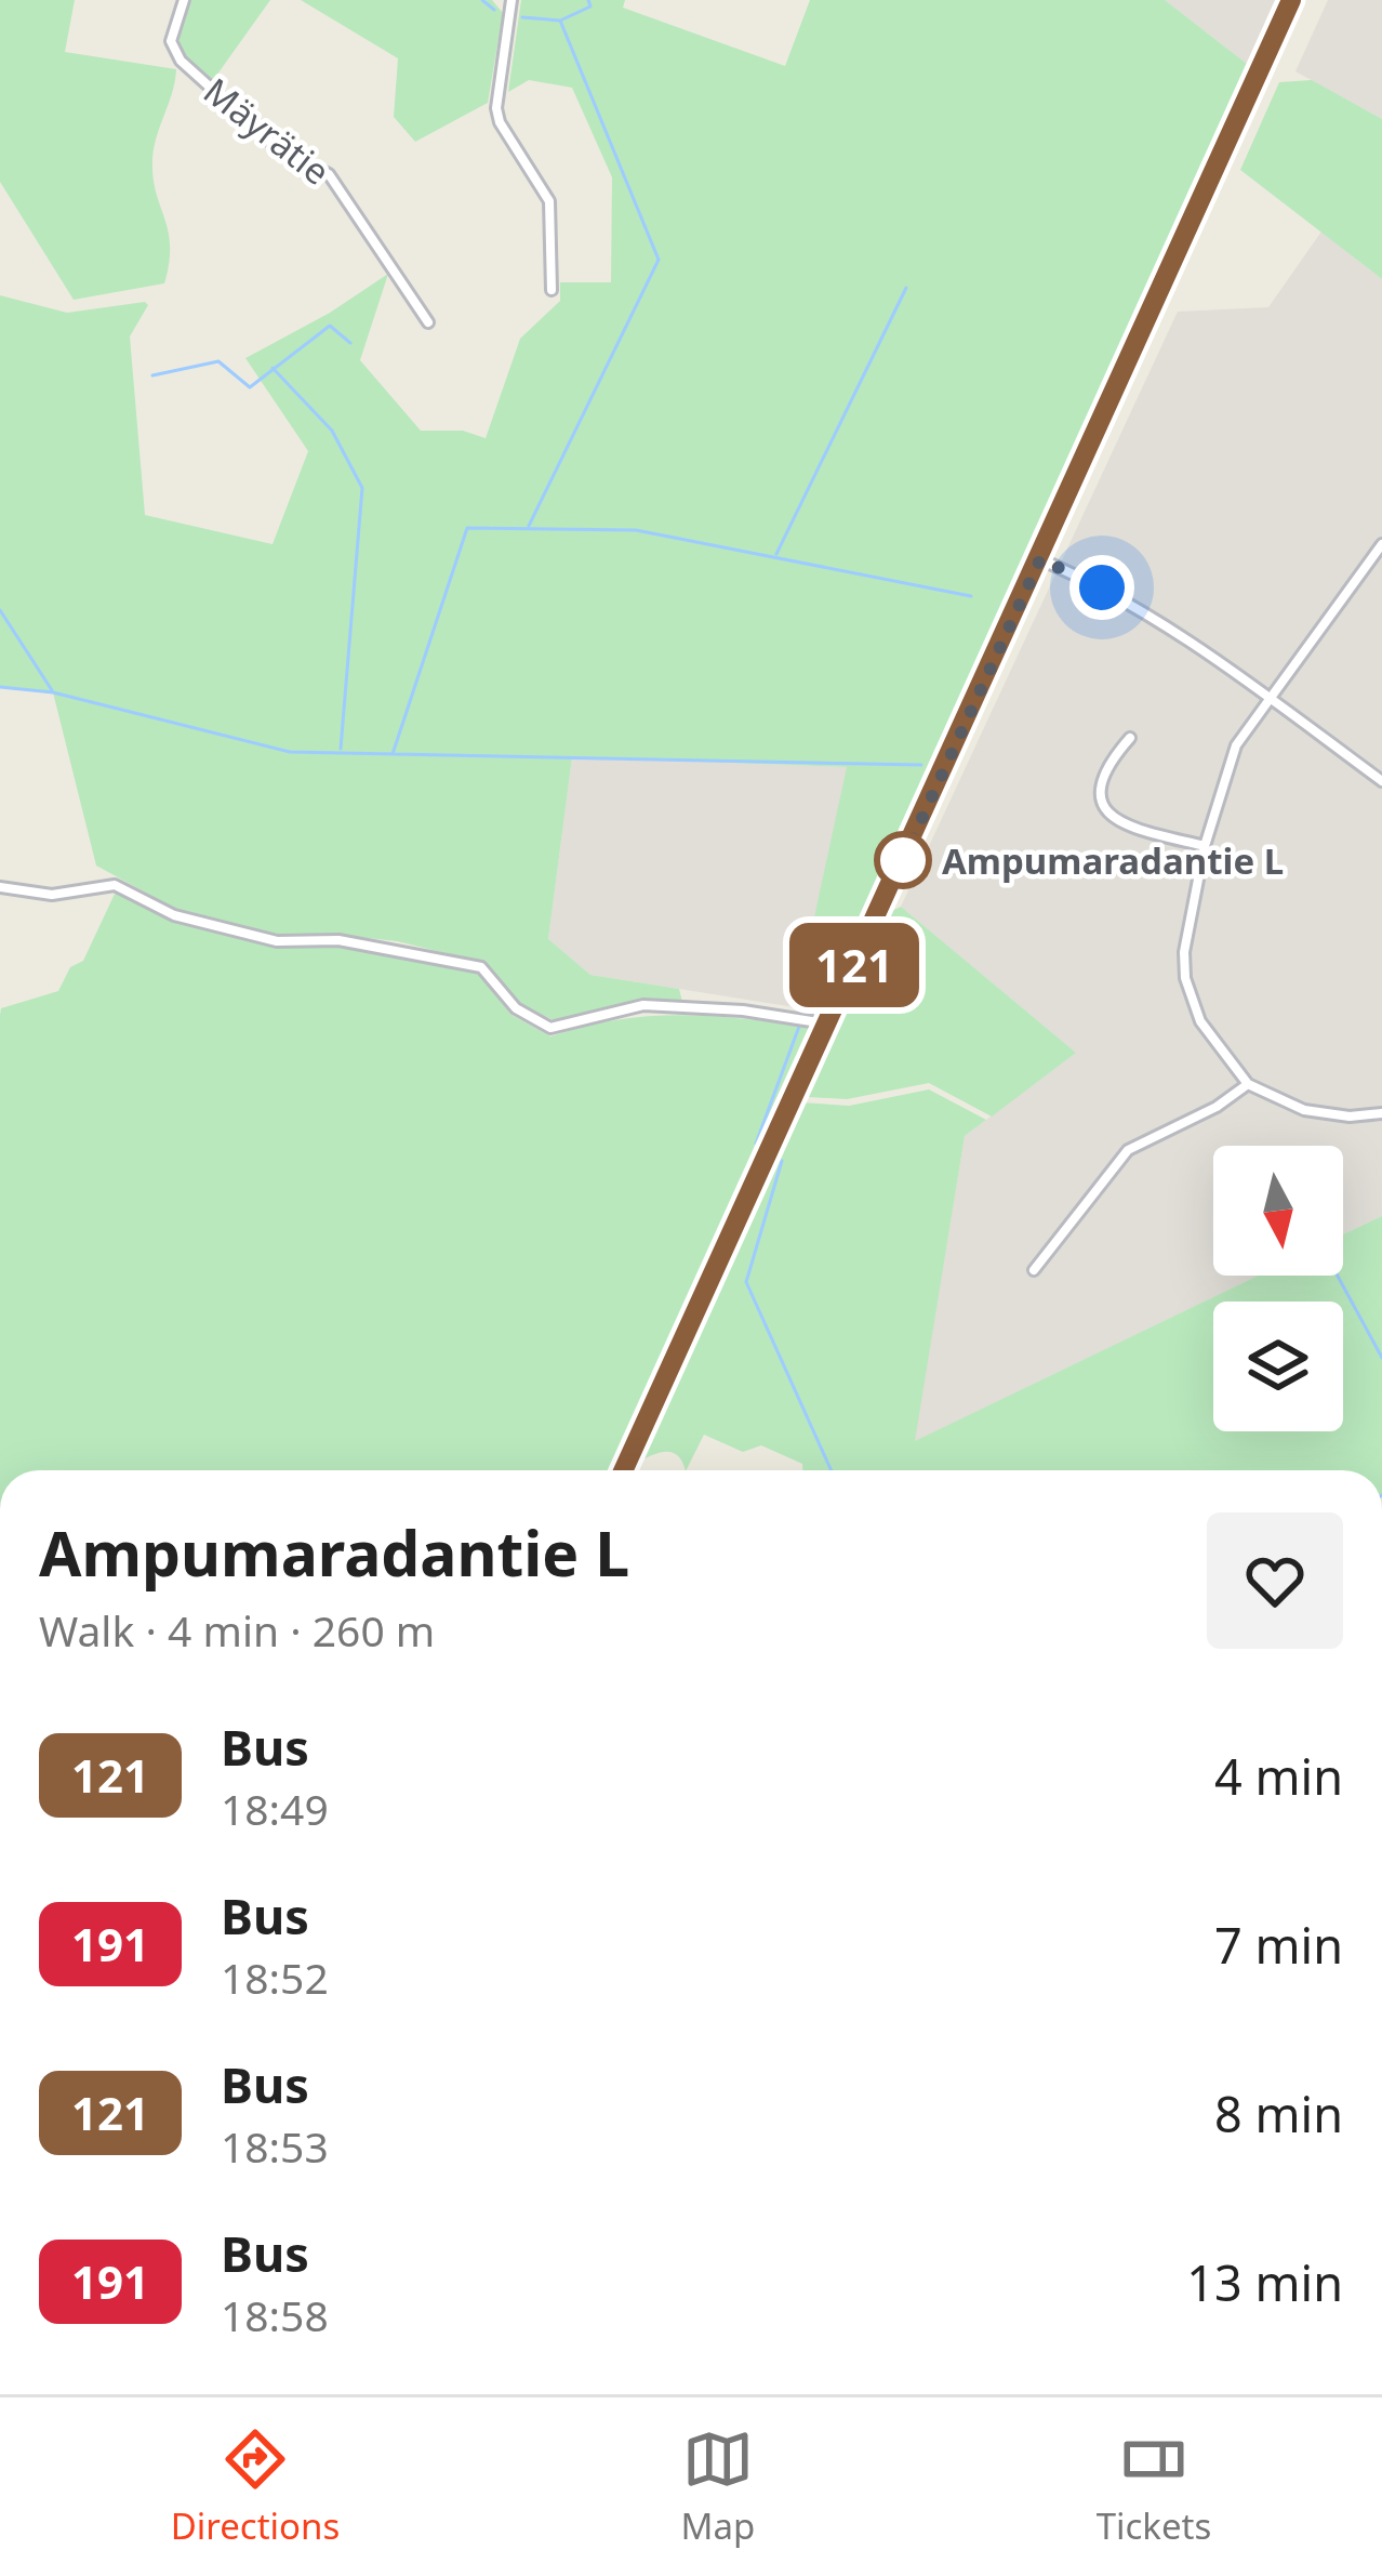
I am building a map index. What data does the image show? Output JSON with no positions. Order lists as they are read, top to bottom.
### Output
{
  "streets": {
    "street": ["Mäyrätie"]
  },
  "places": ["Ampumaradantie L"],
  "lines": ["bus line 121"],
  "north": "bottom",
  "page": {
    "on_map": "121",
    "heading": ["Ampumaradantie L", "Walk · 4 min · 260 m"],
    "list": [
      {
        "mark": "121",
        "name": "Bus",
        "note": "18:49",
        "value": "4 min"
      },
      {
        "mark": "191",
        "name": "Bus",
        "note": "18:52",
        "value": "7 min"
      },
      {
        "mark": "121",
        "name": "Bus",
        "note": "18:53",
        "value": "8 min"
      },
      {
        "mark": "191",
        "name": "Bus",
        "note": "18:58",
        "value": "13 min"
      }
    ],
    "tabs": ["Directions", "Map", "Tickets"]
  }
}
